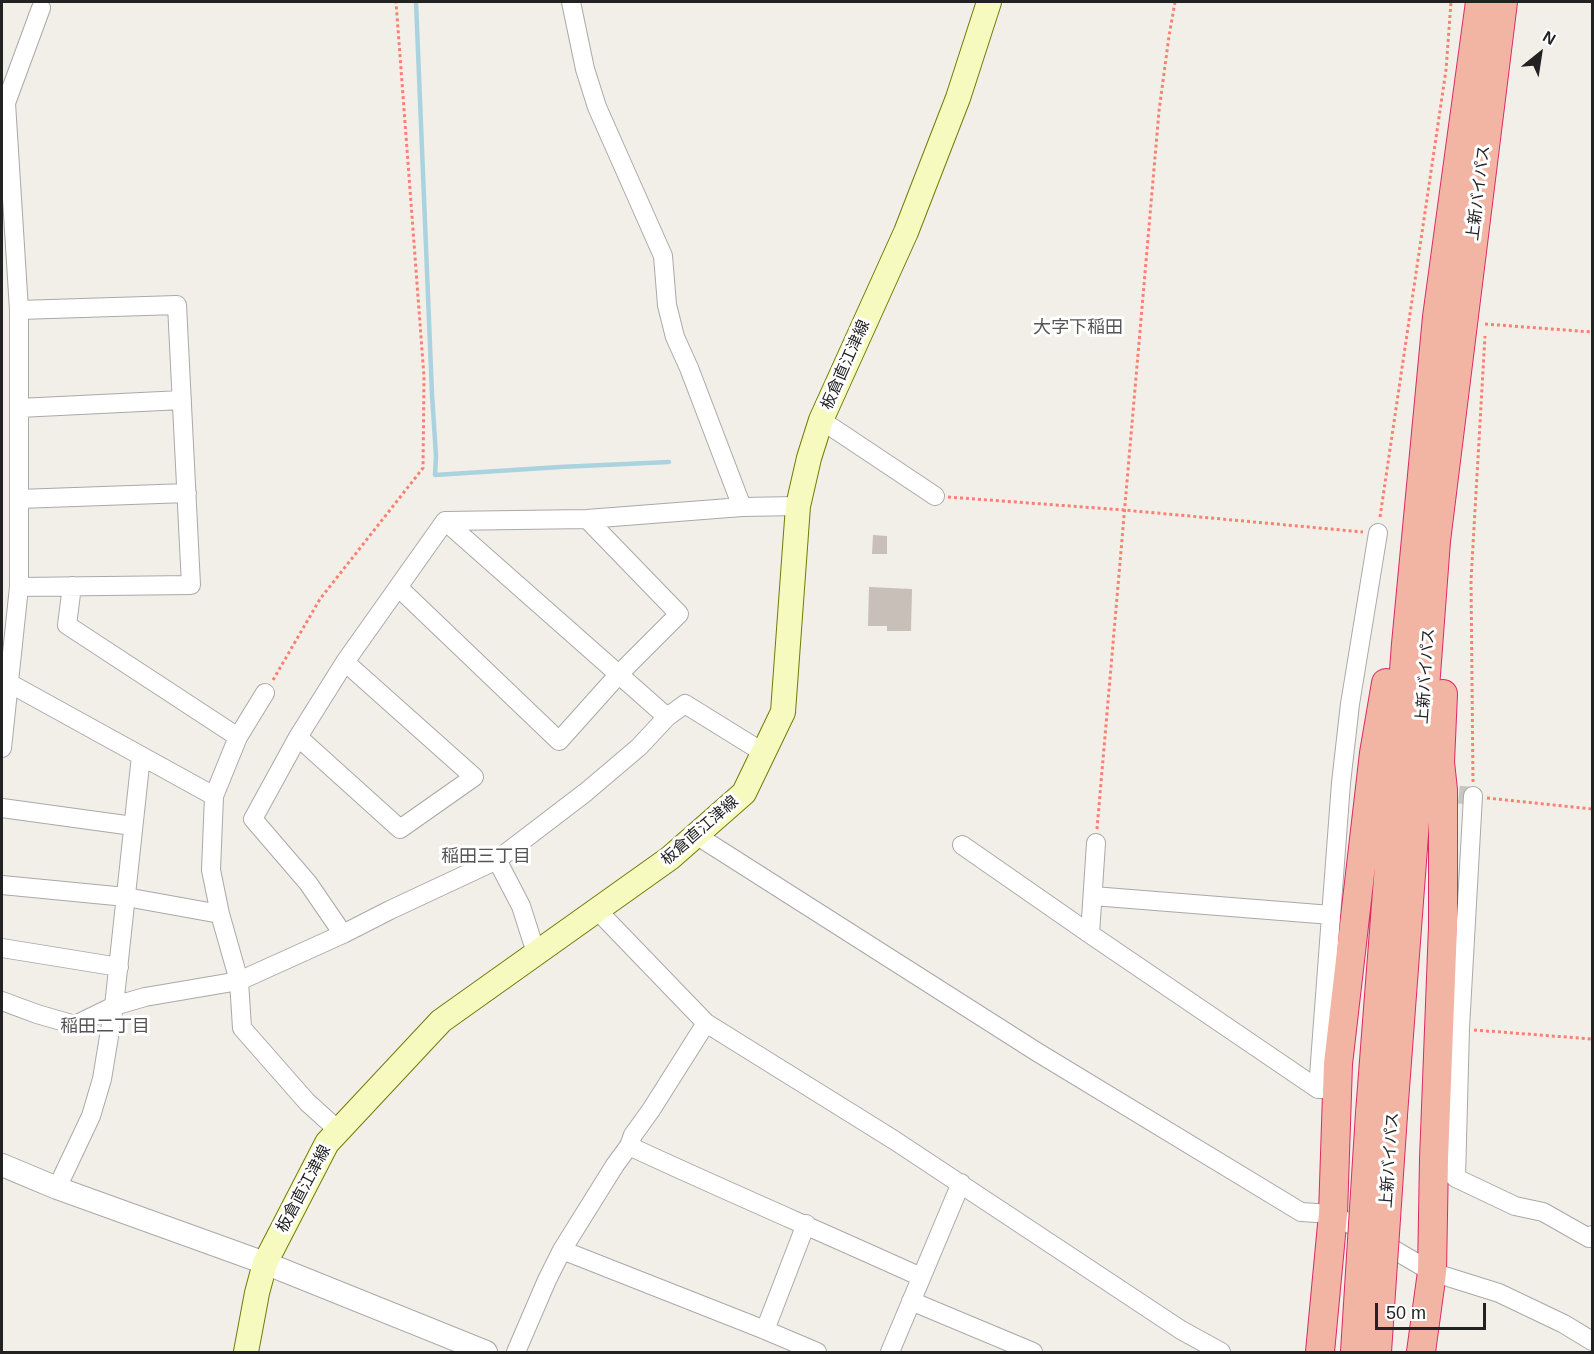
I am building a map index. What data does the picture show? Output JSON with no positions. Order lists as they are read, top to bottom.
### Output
{
  "streets": {
    "highway": ["上新バイパス"],
    "main road": ["板倉直江津線"]
  },
  "districts": ["大字下稲田", "稲田三丁目", "稲田二丁目"],
  "scale_bar": "50 m",
  "north": "top right"
}
